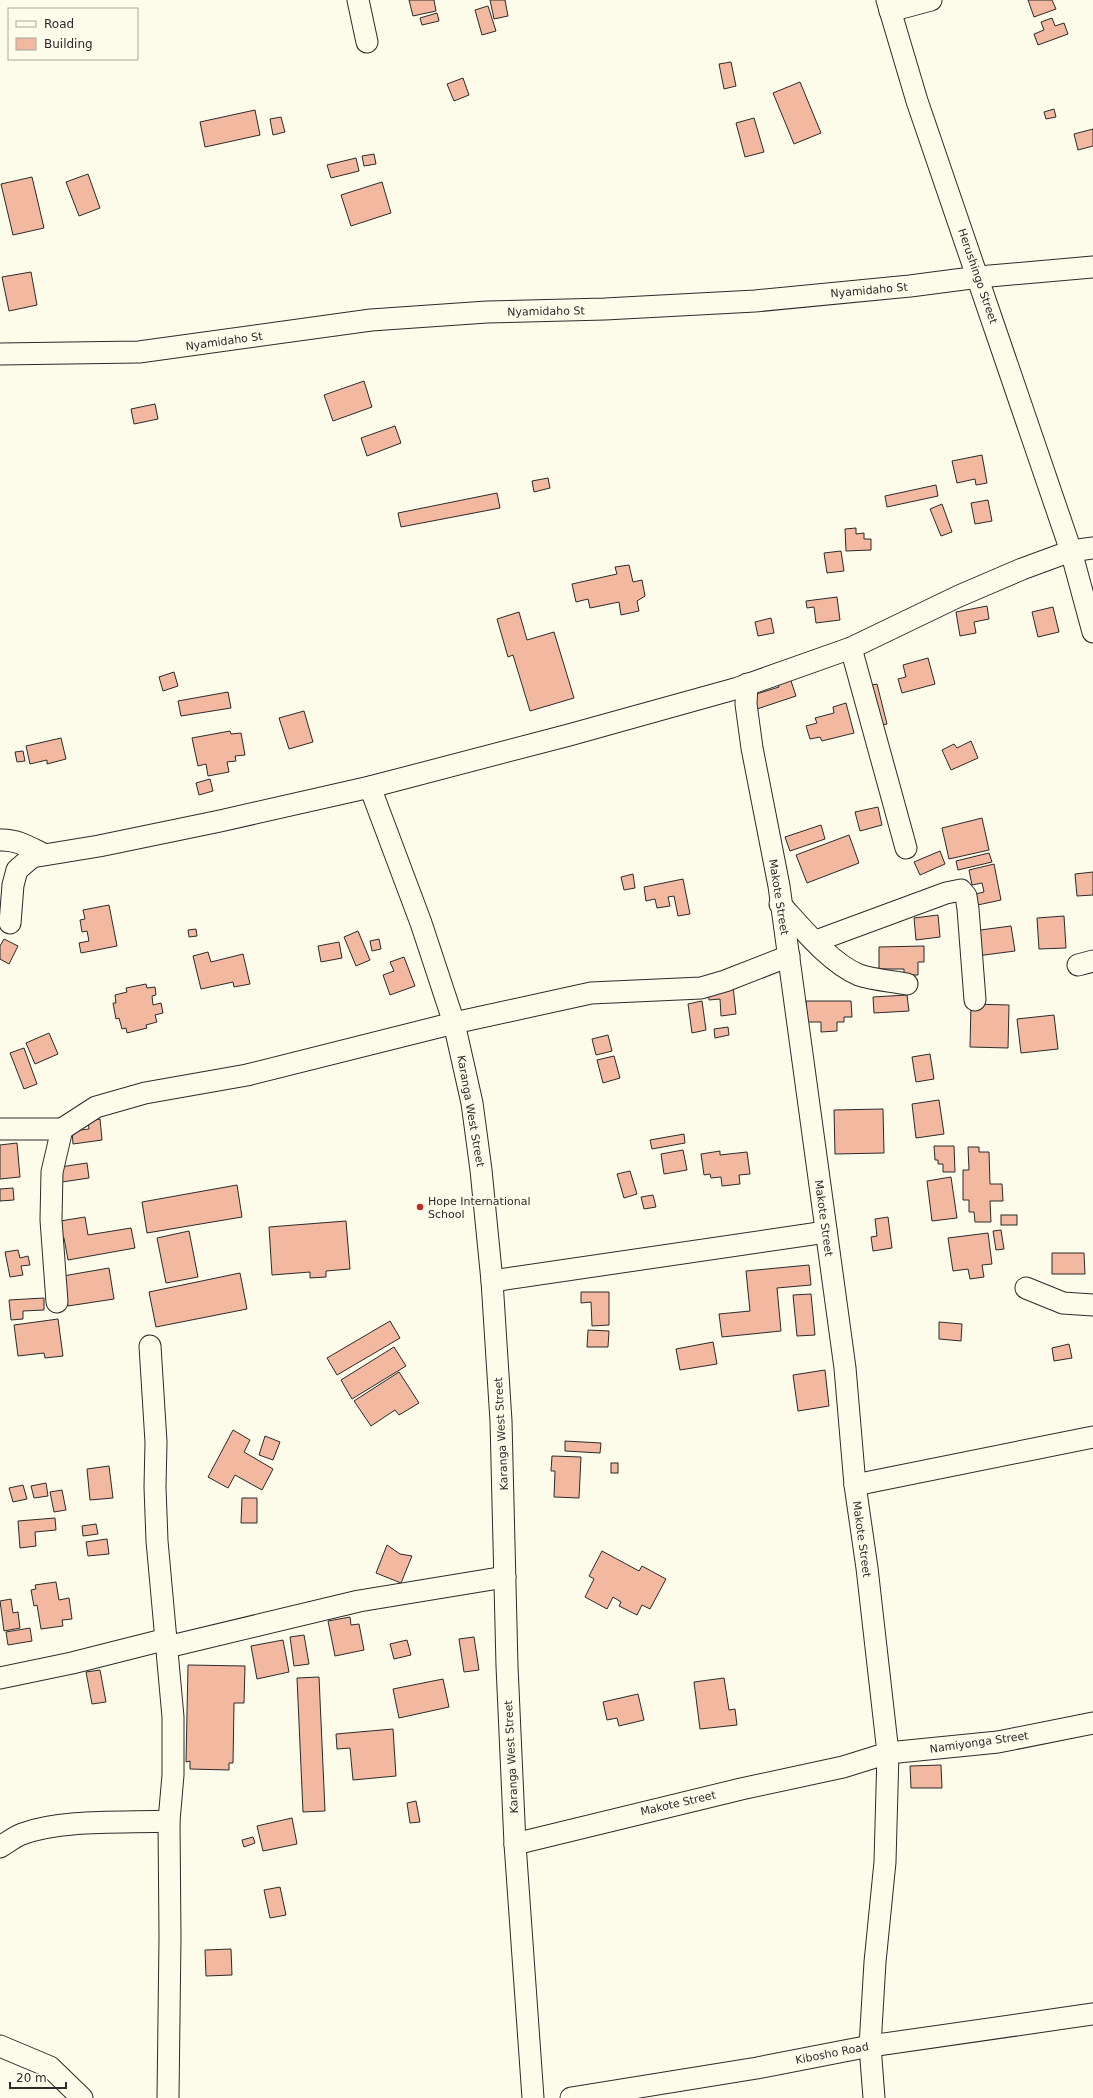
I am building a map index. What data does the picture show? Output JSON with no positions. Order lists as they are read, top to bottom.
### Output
{
  "streets": {
    "street": [
      "Herushingo Street",
      "Nyamidaho St",
      "Makote Street",
      "Karanga West Street",
      "Namiyonga Street",
      "Kibosho Road"
    ]
  },
  "crossings": [
    ["Herushingo Street", "Nyamidaho St"],
    ["Makote Street", "Karanga West Street"],
    ["Makote Street", "Namiyonga Street"],
    ["Makote Street", "Kibosho Road"]
  ],
  "places": ["Hope International School"],
  "legend": ["Road", "Building"],
  "scale_bar": "20 m"
}
